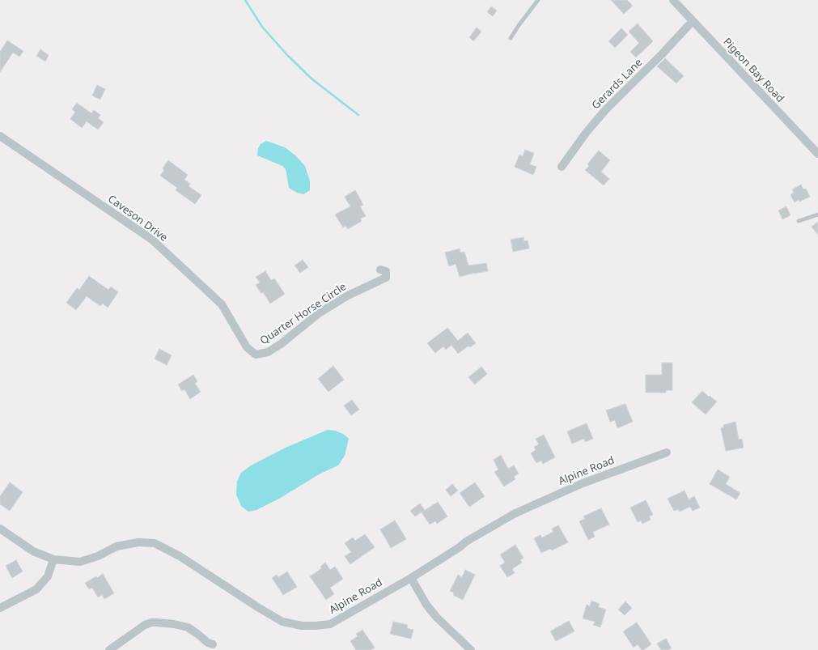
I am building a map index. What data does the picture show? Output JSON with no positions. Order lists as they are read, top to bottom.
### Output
{
  "streets": {
    "street": [
      "Pigeon Bay Road",
      "Gerards Lane",
      "Caveson Drive",
      "Quarter Horse Circle",
      "Alpine Road"
    ]
  },
  "crossings": [
    ["Pigeon Bay Road", "Gerards Lane"],
    ["Caveson Drive", "Quarter Horse Circle"]
  ]
}
